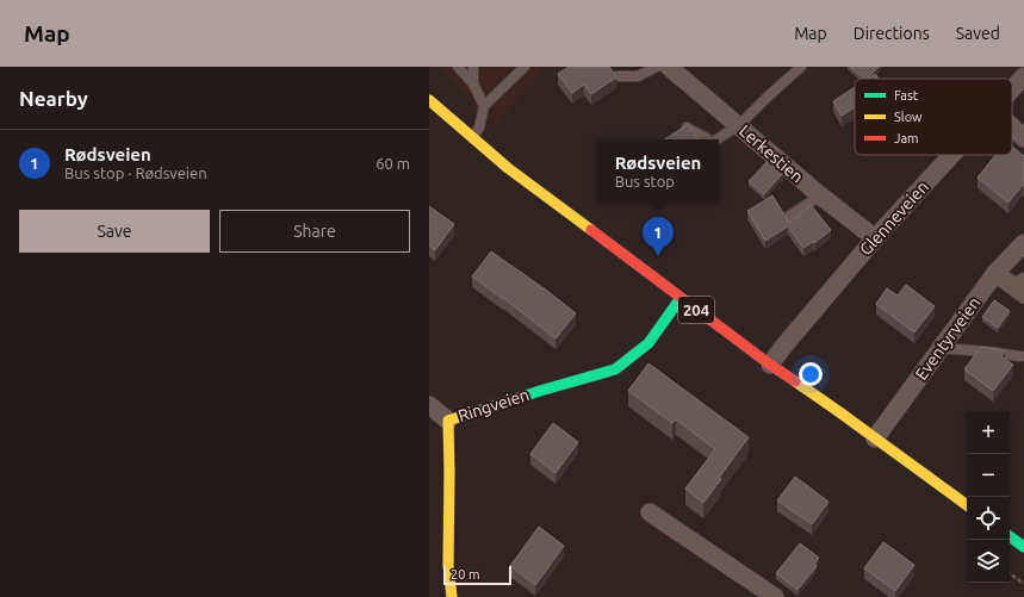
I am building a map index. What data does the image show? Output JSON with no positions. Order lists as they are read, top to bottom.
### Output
{
  "streets": {
    "main road": ["204", "Ringveien"],
    "street": ["Lerkestien", "Glenneveien", "Eventyrveien"]
  },
  "crossings": [
    ["Lerkestien", "Glenneveien"],
    ["Glenneveien", "204"],
    ["204", "Eventyrveien"],
    ["204", "Ringveien"]
  ],
  "legend": ["Fast", "Slow", "Jam"],
  "scale_bar": "20 m",
  "page": {
    "header": "Map",
    "nav": ["Map", "Directions", "Saved"],
    "heading": "Nearby",
    "list": [
      {
        "mark": "1",
        "name": "Rødsveien",
        "note": "Bus stop · Rødsveien",
        "value": "60 m"
      }
    ],
    "popup": ["Rødsveien", "Bus stop"],
    "buttons": ["Save", "Share"],
    "pins": "1",
    "map_buttons": ["+", "−"],
    "scale": "20 m"
  }
}
